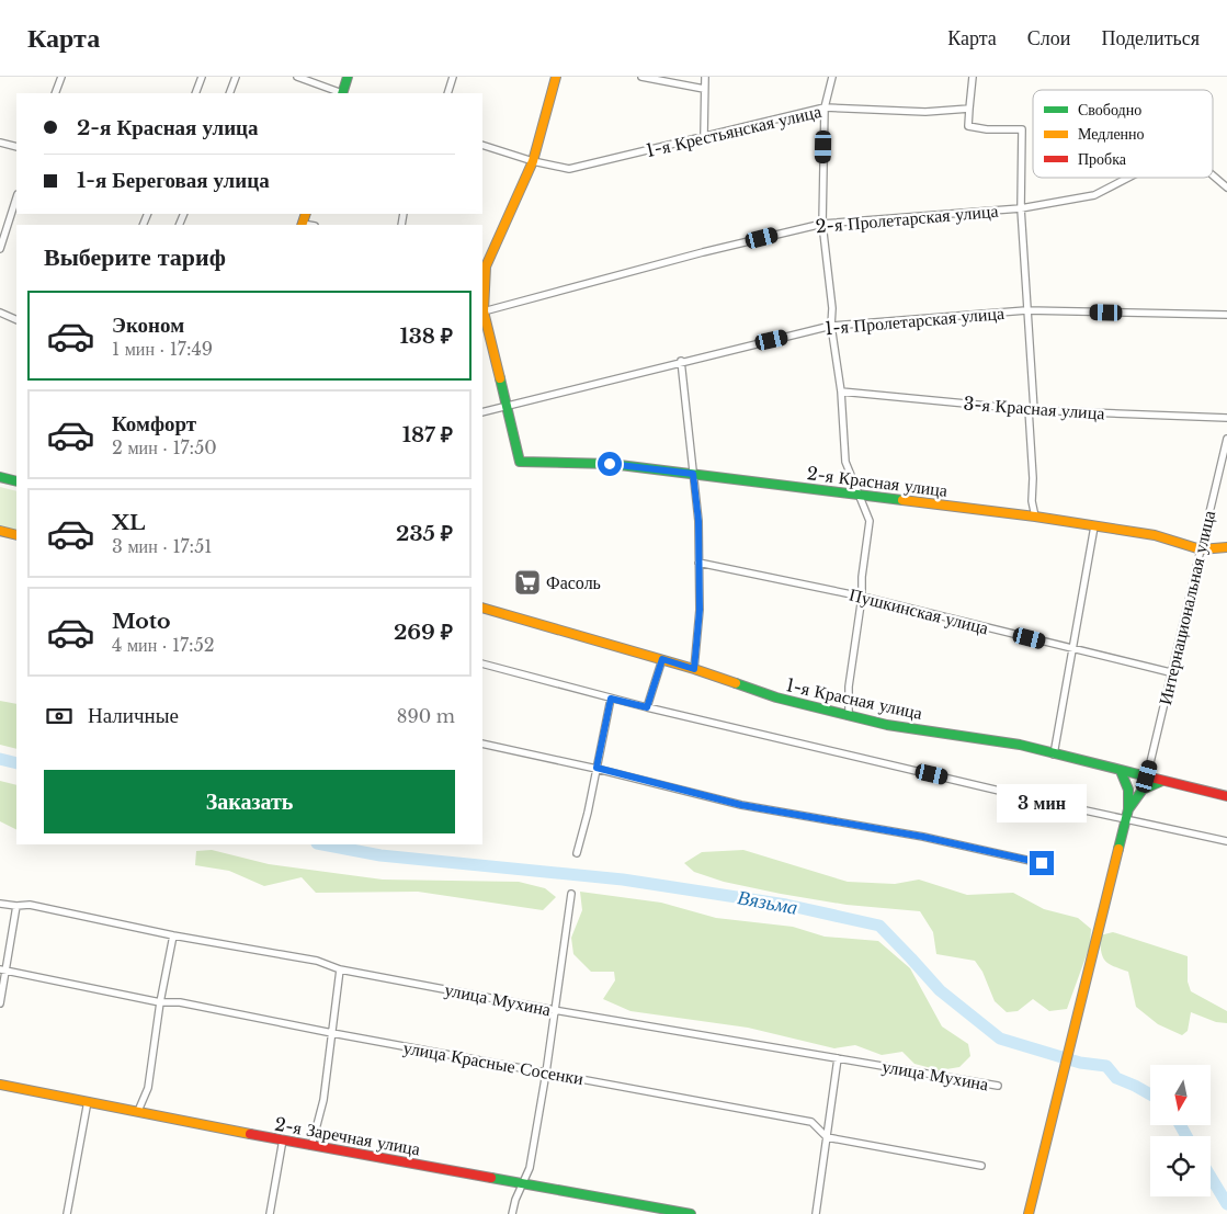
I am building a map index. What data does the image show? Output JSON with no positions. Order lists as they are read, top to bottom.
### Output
{
  "streets": {
    "main road": ["2-я Красная улица", "1-я Красная улица", "2-я Заречная улица"],
    "street": [
      "1-я Крестьянская улица",
      "2-я Пролетарская улица",
      "1-я Пролетарская улица",
      "3-я Красная улица",
      "Интернациональная улица",
      "Пушкинская улица",
      "улица Мухина",
      "улица Красные Сосенки"
    ]
  },
  "crossings": [
    ["1-я Пролетарская улица", "2-я Красная улица"],
    ["2-я Красная улица", "Интернациональная улица"],
    ["Интернациональная улица", "Пушкинская улица"],
    ["Интернациональная улица", "1-я Красная улица"]
  ],
  "water": ["Вязьма"],
  "places": {
    "supermarket": ["Фасоль"]
  },
  "legend": ["Свободно", "Медленно", "Пробка"],
  "north": "bottom",
  "page": {
    "header": "Карта",
    "nav": ["Карта", "Слои", "Поделиться"],
    "banner": ["2-я Красная улица", "1-я Береговая улица"],
    "heading": "Выберите тариф",
    "list": [
      {
        "name": "Эконом",
        "note": "1 мин · 17:49",
        "value": "138 ₽"
      },
      {
        "name": "Комфорт",
        "note": "2 мин · 17:50",
        "value": "187 ₽"
      },
      {
        "name": "XL",
        "note": "3 мин · 17:51",
        "value": "235 ₽"
      },
      {
        "name": "Moto",
        "note": "4 мин · 17:52",
        "value": "269 ₽"
      }
    ],
    "pay": ["Наличные", "890 m"],
    "buttons": "Заказать",
    "bubble": "3 мин"
  }
}
